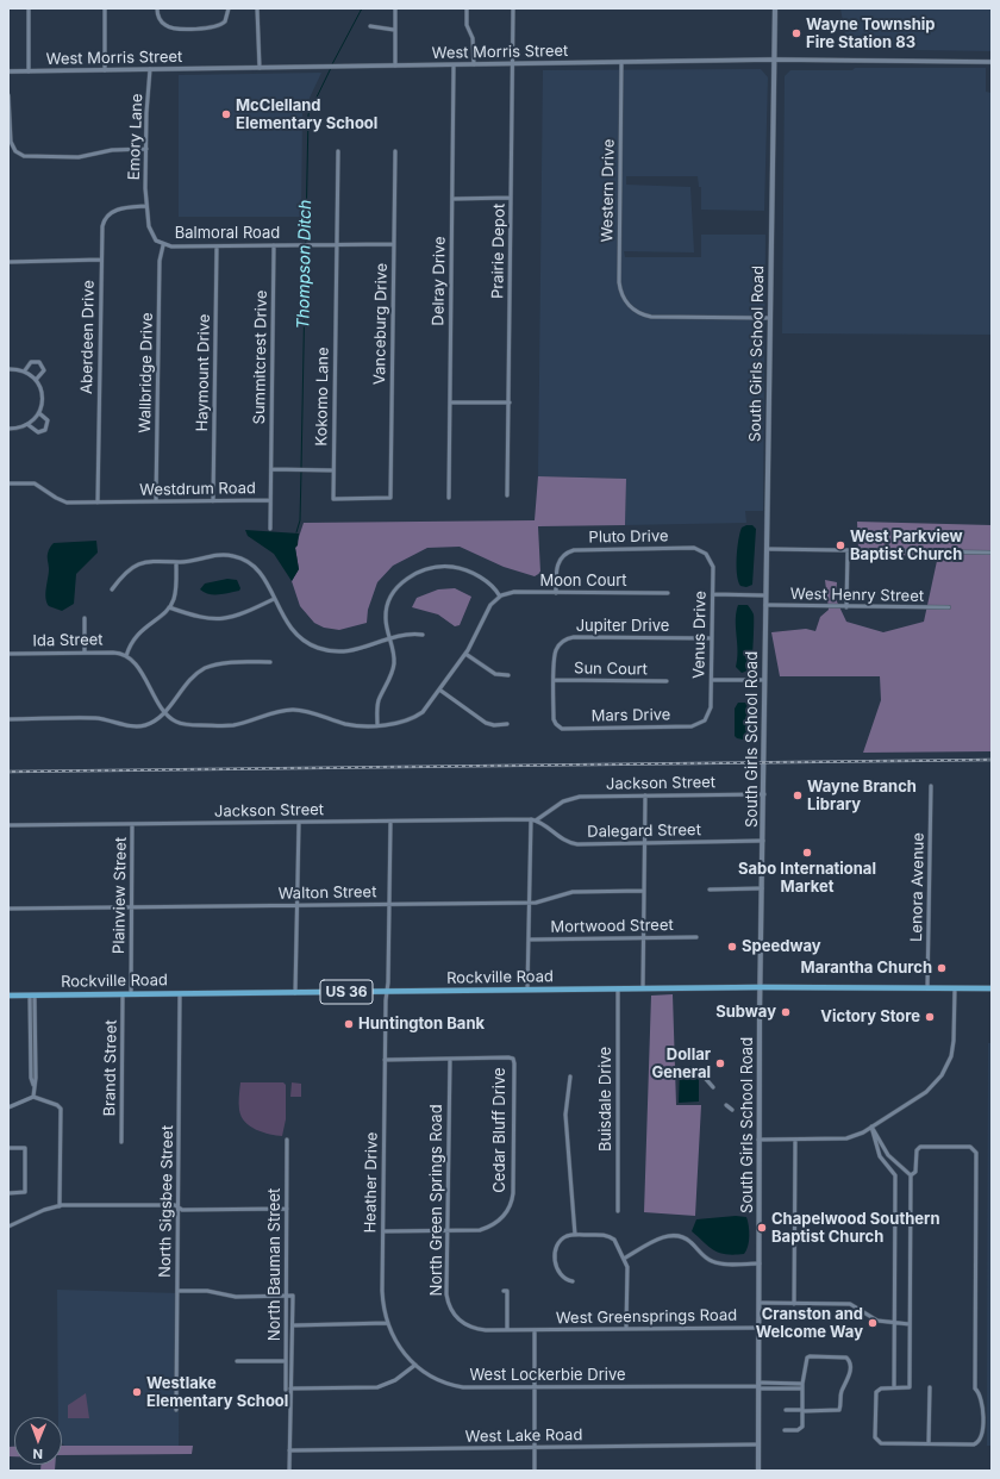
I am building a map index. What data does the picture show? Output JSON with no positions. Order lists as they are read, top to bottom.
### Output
{
  "streets": {
    "main road": ["South Girls School Road", "Rockville Road", "US 36"],
    "street": [
      "West Morris Street",
      "Emory Lane",
      "Western Drive",
      "Balmoral Road",
      "Prairie Depot",
      "Delray Drive",
      "Vanceburg Drive",
      "Aberdeen Drive",
      "Summitcrest Drive",
      "Wallbridge Drive",
      "Haymount Drive",
      "Kokomo Lane",
      "Westdrum Road",
      "Pluto Drive",
      "Moon Court",
      "West Henry Street",
      "Jupiter Drive",
      "Venus Drive",
      "Ida Street",
      "Sun Court",
      "Mars Drive",
      "Jackson Street",
      "Dalegard Street",
      "Lenora Avenue",
      "Walton Street",
      "Plainview Street",
      "Mortwood Street",
      "Brandt Street",
      "Buisdale Drive",
      "Cedar Bluff Drive",
      "Heather Drive",
      "North Green Springs Road",
      "North Sigsbee Street",
      "North Bauman Street",
      "West Greensprings Road",
      "West Lockerbie Drive",
      "West Lake Road"
    ]
  },
  "crossings": [
    ["West Morris Street", "Emory Lane"],
    ["West Morris Street", "Western Drive"],
    ["West Morris Street", "Prairie Depot"],
    ["West Morris Street", "Delray Drive"],
    ["West Morris Street", "South Girls School Road"],
    ["Emory Lane", "Balmoral Road"],
    ["Emory Lane", "Aberdeen Drive"],
    ["Western Drive", "South Girls School Road"],
    ["Balmoral Road", "Vanceburg Drive"],
    ["Balmoral Road", "Aberdeen Drive"],
    ["Balmoral Road", "Summitcrest Drive"],
    ["Balmoral Road", "Wallbridge Drive"],
    ["Balmoral Road", "Haymount Drive"],
    ["Balmoral Road", "Kokomo Lane"],
    ["Vanceburg Drive", "Kokomo Lane"],
    ["Vanceburg Drive", "Westdrum Road"],
    ["Aberdeen Drive", "Westdrum Road"],
    ["South Girls School Road", "West Henry Street"],
    ["South Girls School Road", "Jackson Street"],
    ["South Girls School Road", "Dalegard Street"],
    ["South Girls School Road", "Rockville Road"],
    ["South Girls School Road", "West Greensprings Road"],
    ["South Girls School Road", "West Lockerbie Drive"],
    ["South Girls School Road", "West Lake Road"],
    ["Summitcrest Drive", "Westdrum Road"],
    ["Wallbridge Drive", "Westdrum Road"],
    ["Haymount Drive", "Westdrum Road"],
    ["Kokomo Lane", "Westdrum Road"],
    ["Pluto Drive", "Moon Court"],
    ["Pluto Drive", "Venus Drive"],
    ["Jupiter Drive", "Venus Drive"],
    ["Jupiter Drive", "Sun Court"],
    ["Jupiter Drive", "Mars Drive"],
    ["Venus Drive", "Mars Drive"],
    ["Sun Court", "Mars Drive"],
    ["Jackson Street", "Dalegard Street"],
    ["Jackson Street", "Plainview Street"],
    ["Jackson Street", "Heather Drive"],
    ["Lenora Avenue", "Rockville Road"],
    ["Walton Street", "Plainview Street"],
    ["Walton Street", "Heather Drive"],
    ["Plainview Street", "Rockville Road"],
    ["Rockville Road", "Brandt Street"],
    ["Rockville Road", "Buisdale Drive"],
    ["Rockville Road", "Heather Drive"],
    ["Rockville Road", "North Sigsbee Street"],
    ["Cedar Bluff Drive", "Heather Drive"],
    ["Cedar Bluff Drive", "North Green Springs Road"],
    ["Heather Drive", "West Lockerbie Drive"],
    ["North Green Springs Road", "West Greensprings Road"],
    ["North Bauman Street", "West Lake Road"]
  ],
  "water": ["Thompson Ditch"],
  "places": [
    "Wayne Township Fire Station 83",
    "McClelland Elementary School",
    "West Parkview Baptist Church",
    "Wayne Branch Library",
    "Sabo International Market",
    "Speedway",
    "Marantha Church",
    "Subway",
    "Victory Store",
    "Huntington Bank",
    "Dollar General",
    "Chapelwood Southern Baptist Church",
    "Cranston and Welcome Way",
    "Westlake Elementary School"
  ],
  "north": "bottom"
}
